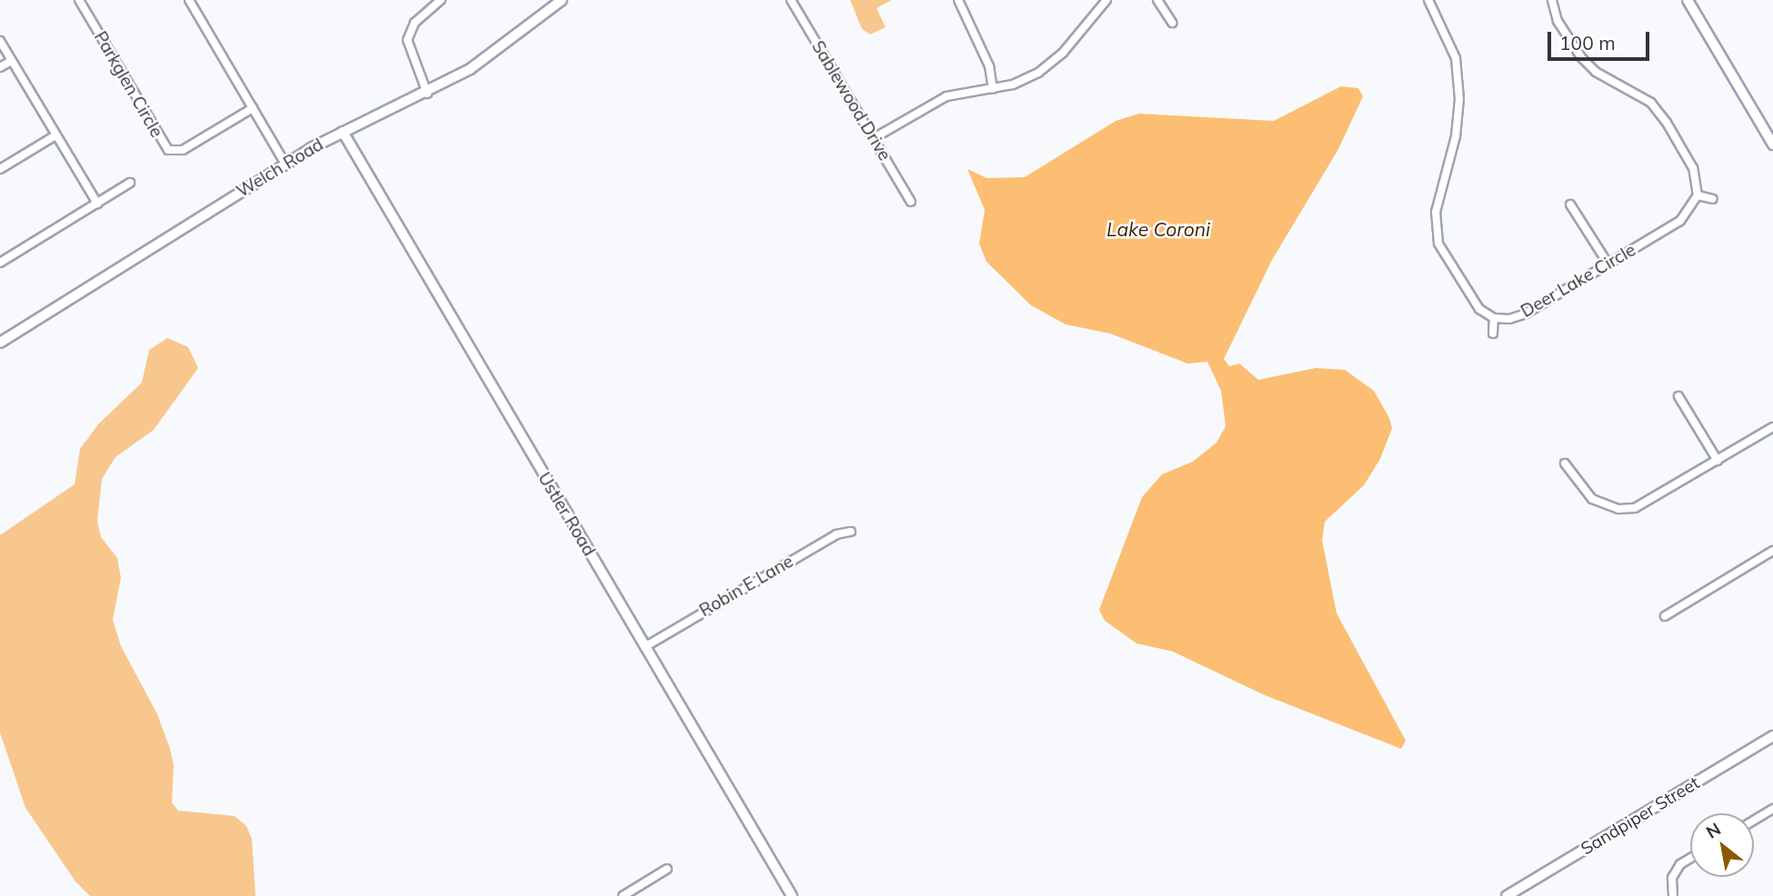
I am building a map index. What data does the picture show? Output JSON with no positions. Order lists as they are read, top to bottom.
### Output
{
  "streets": {
    "street": [
      "Parkglen Circle",
      "Sablewood Drive",
      "Welch Road",
      "Deer Lake Circle",
      "Ustler Road",
      "Robin E Lane",
      "Sandpiper Street"
    ]
  },
  "crossings": [
    ["Welch Road", "Ustler Road"],
    ["Ustler Road", "Robin E Lane"]
  ],
  "water": ["Lake Coroni"],
  "scale_bar": "100 m",
  "north": "top left"
}
